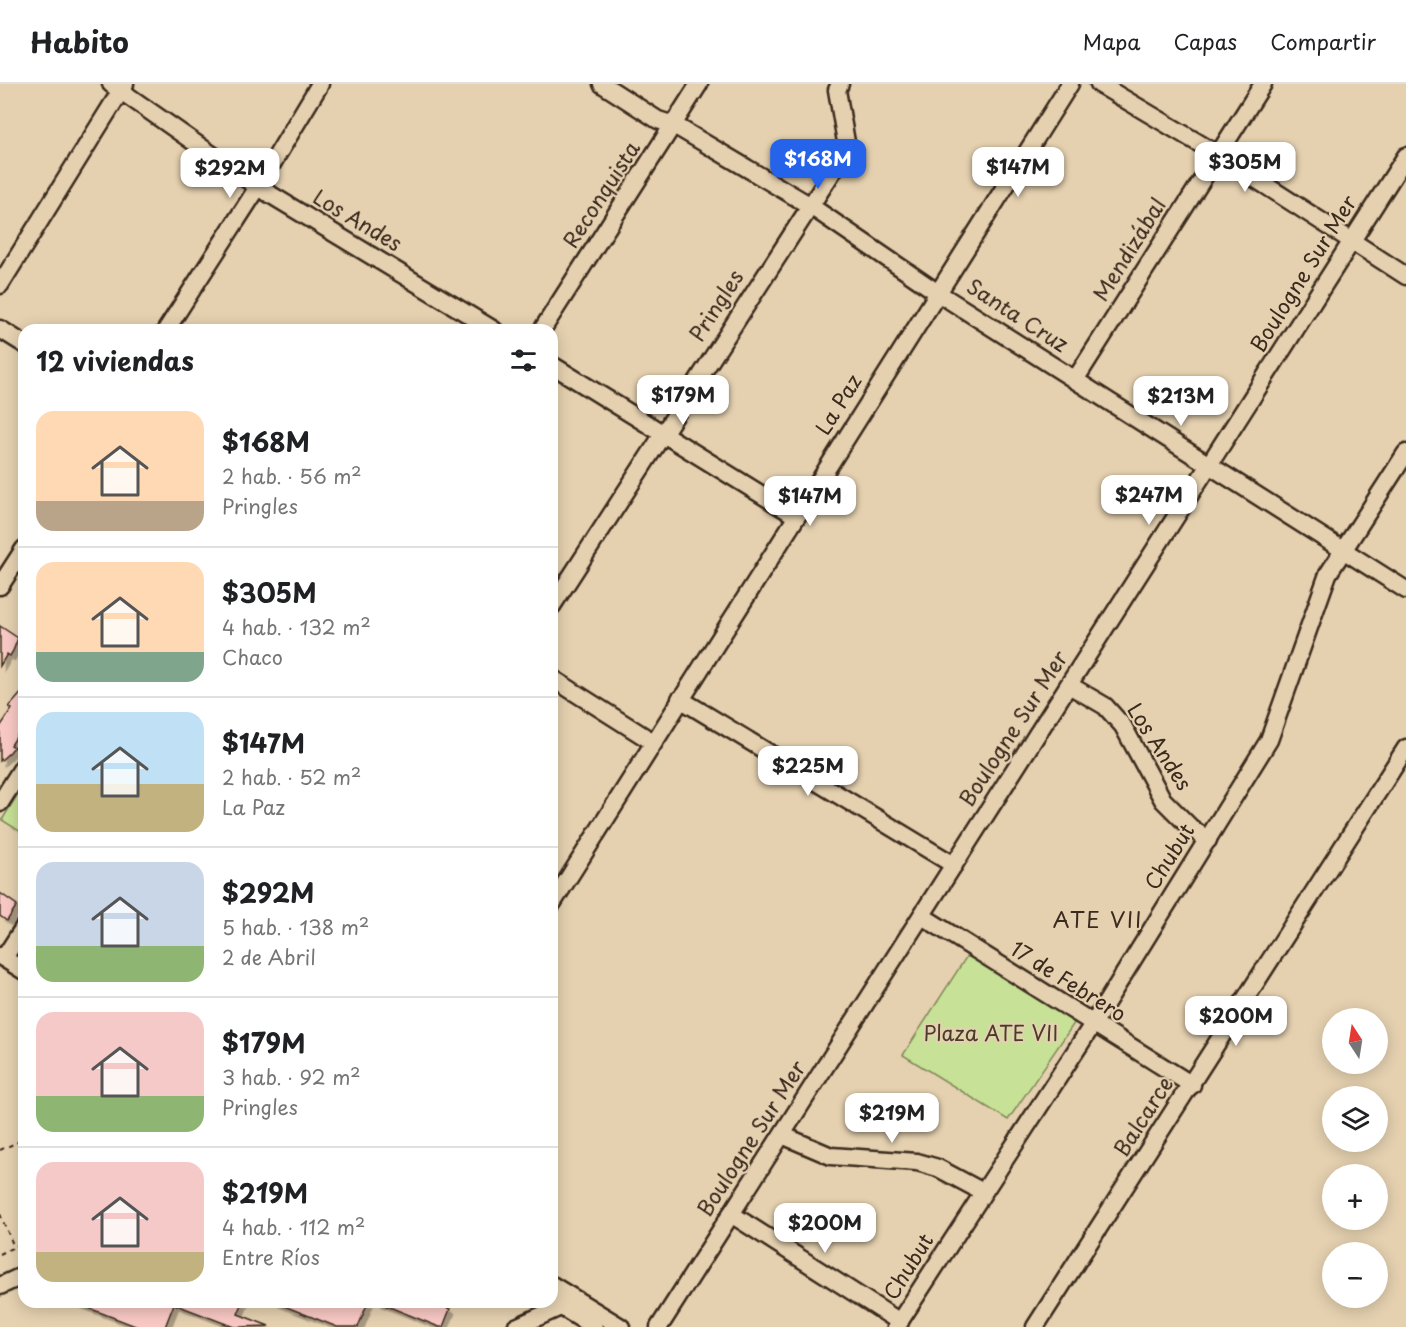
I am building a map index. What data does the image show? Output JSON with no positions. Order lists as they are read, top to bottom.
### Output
{
  "streets": {
    "street": [
      "Reconquista",
      "Los Andes",
      "Mendizábal",
      "Boulogne Sur Mer",
      "Pringles",
      "Santa Cruz",
      "La Paz",
      "Chubut",
      "17 de Febrero",
      "Balcarce"
    ]
  },
  "crossings": [
    ["Reconquista", "Santa Cruz"],
    ["Los Andes", "Boulogne Sur Mer"],
    ["Los Andes", "Chubut"],
    ["Mendizábal", "Santa Cruz"],
    ["Boulogne Sur Mer", "Santa Cruz"],
    ["Boulogne Sur Mer", "17 de Febrero"],
    ["Pringles", "Santa Cruz"],
    ["Santa Cruz", "La Paz"],
    ["Santa Cruz", "Chubut"],
    ["Chubut", "17 de Febrero"],
    ["17 de Febrero", "Balcarce"]
  ],
  "districts": ["ATE VII"],
  "parks": ["Plaza ATE VII"],
  "north": "top",
  "page": {
    "header": "Habito",
    "nav": ["Mapa", "Capas", "Compartir"],
    "price": [
      "$168M",
      "$305M",
      "$147M",
      "$292M",
      "$179M",
      "$213M",
      "$247M",
      "$147M",
      "$225M",
      "$200M",
      "$219M",
      "$200M"
    ],
    "heading": "12 viviendas",
    "list": [
      {
        "name": "$168M",
        "note": "2 hab. · 56 m² · Pringles"
      },
      {
        "name": "$305M",
        "note": "4 hab. · 132 m² · Chaco"
      },
      {
        "name": "$147M",
        "note": "2 hab. · 52 m² · La Paz"
      },
      {
        "name": "$292M",
        "note": "5 hab. · 138 m² · 2 de Abril"
      },
      {
        "name": "$179M",
        "note": "3 hab. · 92 m² · Pringles"
      },
      {
        "name": "$219M",
        "note": "4 hab. · 112 m² · Entre Ríos"
      }
    ],
    "map_buttons": ["+", "−"]
  }
}
